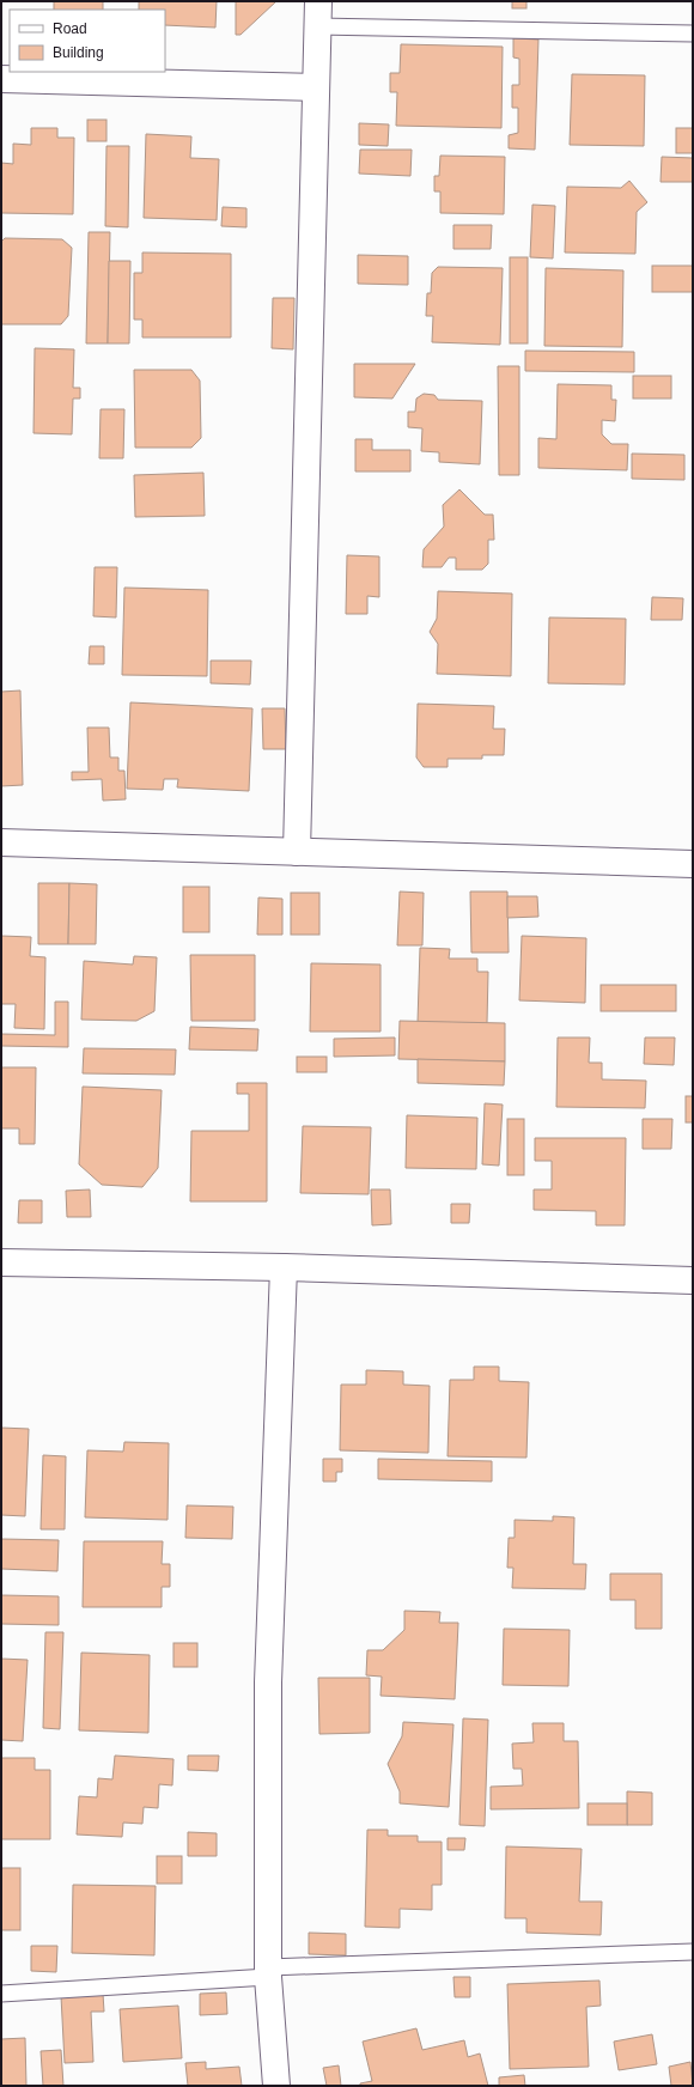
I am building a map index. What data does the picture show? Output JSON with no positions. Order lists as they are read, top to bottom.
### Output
{
  "legend": ["Road", "Building"]
}
